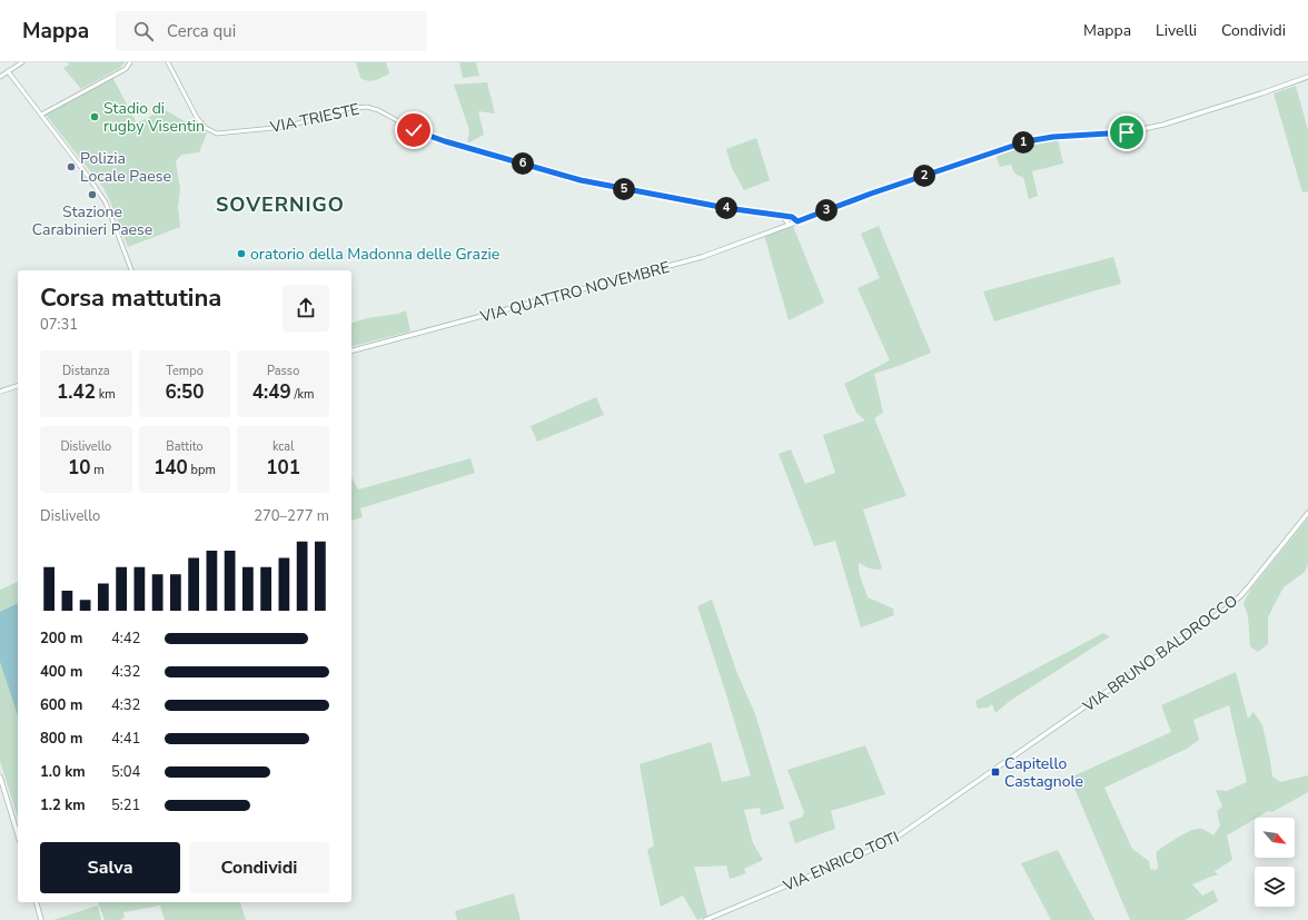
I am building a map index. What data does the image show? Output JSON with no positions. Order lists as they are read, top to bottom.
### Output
{
  "streets": {
    "main road": ["VIA QUATTRO NOVEMBRE", "VIA BRUNO BALDROCCO", "VIA ENRICO TOTI"],
    "street": ["VIA TRIESTE"]
  },
  "crossings": [
    ["VIA TRIESTE", "VIA QUATTRO NOVEMBRE"],
    ["VIA BRUNO BALDROCCO", "VIA ENRICO TOTI"]
  ],
  "districts": ["SOVERNIGO"],
  "places": {
    "other": [
      "Stadio di rugby Visentin",
      "Polizia Locale Paese",
      "Stazione Carabinieri Paese",
      "oratorio della Madonna delle Grazie"
    ],
    "transit": ["Capitello Castagnole"]
  },
  "north": "bottom right",
  "page": {
    "header": "Mappa",
    "search": "Cerca qui",
    "nav": ["Mappa", "Livelli", "Condividi"],
    "pins": [
      "1",
      "6",
      "2",
      "5",
      "4",
      "3"
    ],
    "heading": ["Corsa mattutina", "07:31"],
    "stats": [
      ["Distanza", "1.42 km"],
      ["Tempo", "6:50"],
      ["Passo", "4:49 /km"],
      ["Dislivello", "10 m"],
      ["Battito", "140 bpm"],
      ["kcal", "101"]
    ],
    "chart": ["Dislivello", "270–277 m"],
    "list": [
      {
        "name": "200 m",
        "note": "4:42"
      },
      {
        "name": "400 m",
        "note": "4:32"
      },
      {
        "name": "600 m",
        "note": "4:32"
      },
      {
        "name": "800 m",
        "note": "4:41"
      },
      {
        "name": "1.0 km",
        "note": "5:04"
      },
      {
        "name": "1.2 km",
        "note": "5:21"
      }
    ],
    "buttons": ["Salva", "Condividi"]
  }
}
